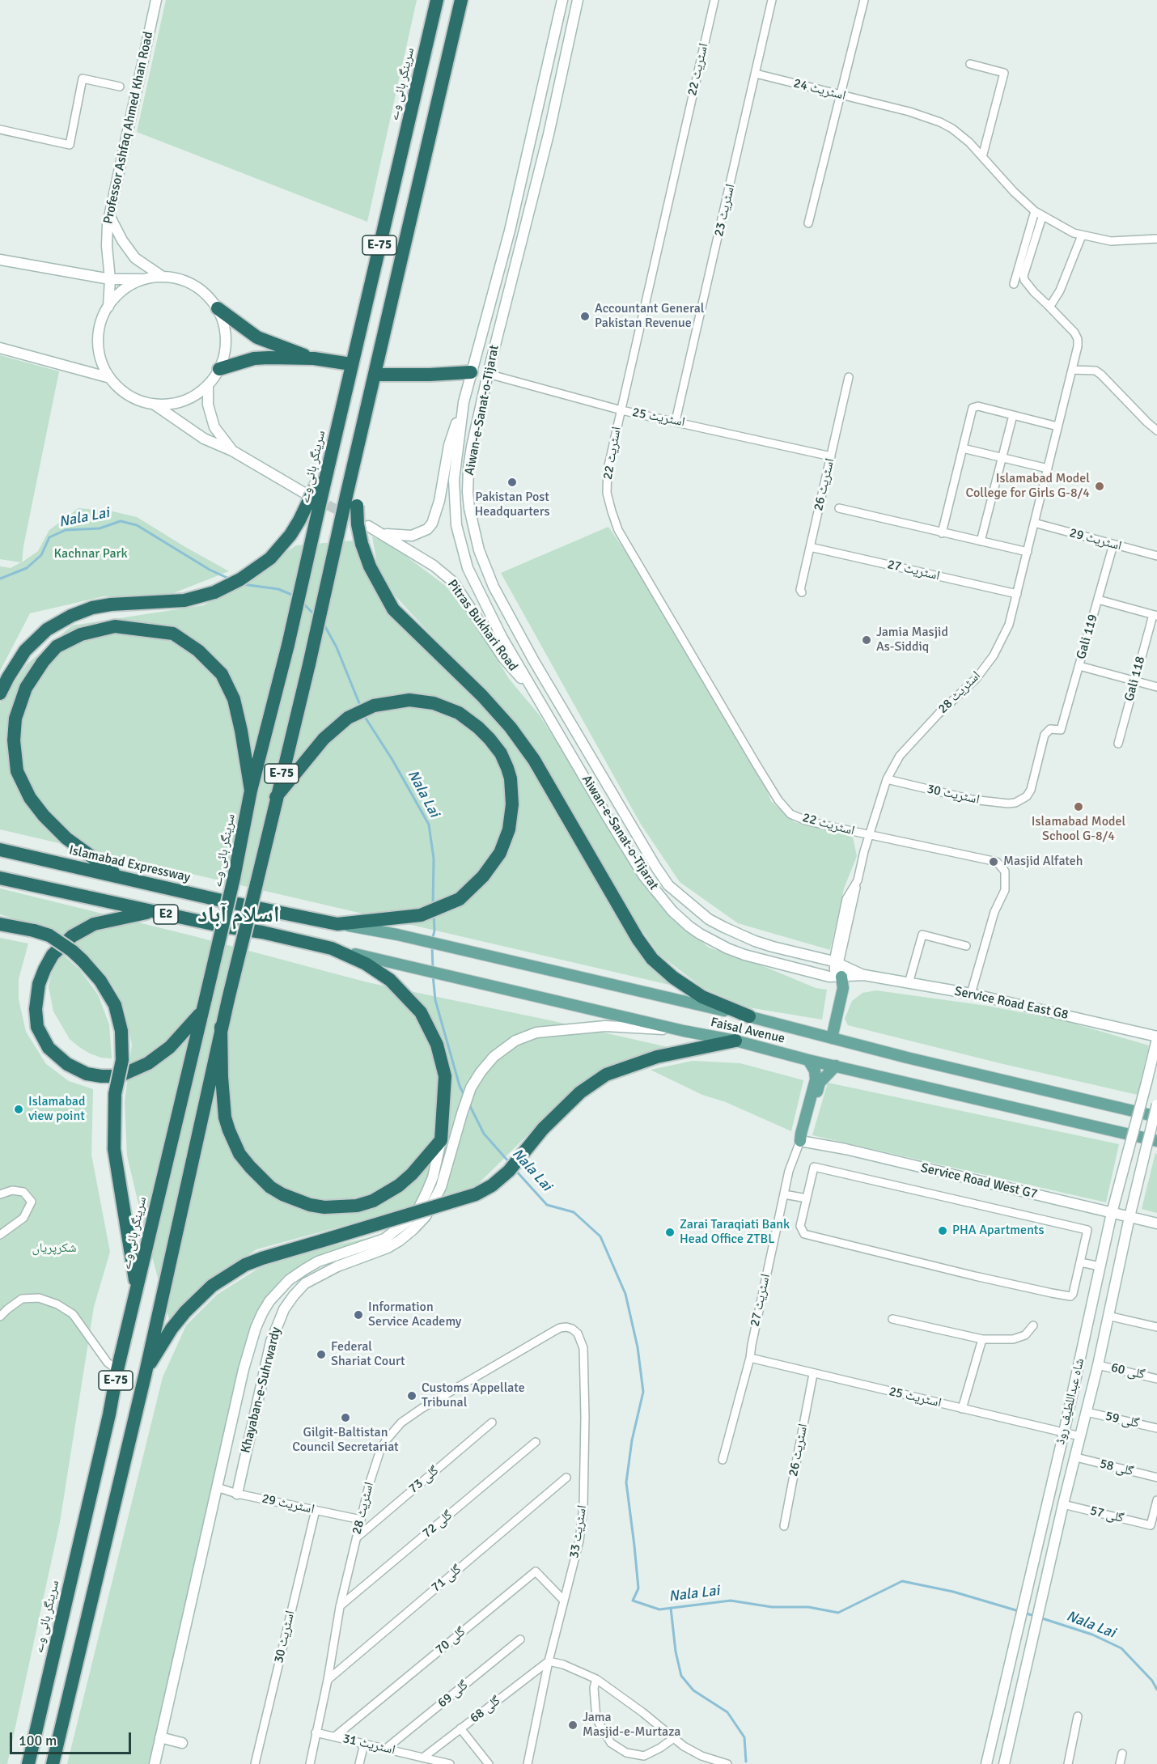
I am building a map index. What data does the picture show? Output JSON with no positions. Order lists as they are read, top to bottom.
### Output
{
  "streets": {
    "highway": [
      "سرینگر ہائی وے",
      "E-75",
      "Islamabad Expressway",
      "E2"
    ],
    "main road": [
      "Professor Ashfaq Ahmed Khan Road",
      "Aiwan-e-Sanat-o-Tijarat",
      "Pitras Bukhari Road",
      "Service Road East G8",
      "Faisal Avenue",
      "Service Road West G7",
      "Khayaban-e-Suhrwardy",
      "شاہ عبداللطیف روڈ"
    ],
    "street": [
      "اسٹریٹ 22",
      "اسٹریٹ 24",
      "اسٹریٹ 23",
      "اسٹریٹ 25",
      "اسٹریٹ 26",
      "اسٹریٹ 29",
      "اسٹریٹ 27",
      "Gali 119",
      "Gali 118",
      "اسٹریٹ 28",
      "اسٹریٹ 30",
      "گلی 60",
      "گلی 59",
      "گلی 58",
      "گلی 73",
      "گلی 57",
      "گلی 72",
      "اسٹریٹ 33",
      "گلی 71",
      "گلی 70",
      "گلی 69",
      "گلی 68",
      "اسٹریٹ 31"
    ]
  },
  "crossings": [
    ["اسٹریٹ 22", "اسٹریٹ 25"],
    ["اسٹریٹ 22", "اسٹریٹ 28"],
    ["اسٹریٹ 22", "Service Road East G8"],
    ["اسٹریٹ 24", "اسٹریٹ 23"],
    ["اسٹریٹ 23", "اسٹریٹ 25"],
    ["E-75", "Islamabad Expressway"],
    ["Aiwan-e-Sanat-o-Tijarat", "اسٹریٹ 25"],
    ["Aiwan-e-Sanat-o-Tijarat", "Pitras Bukhari Road"],
    ["Aiwan-e-Sanat-o-Tijarat", "اسٹریٹ 28"],
    ["Aiwan-e-Sanat-o-Tijarat", "Service Road East G8"],
    ["اسٹریٹ 25", "اسٹریٹ 26"],
    ["اسٹریٹ 25", "اسٹریٹ 27"],
    ["اسٹریٹ 25", "شاہ عبداللطیف روڈ"],
    ["اسٹریٹ 26", "اسٹریٹ 27"],
    ["اسٹریٹ 29", "Gali 119"],
    ["اسٹریٹ 29", "اسٹریٹ 28"],
    ["اسٹریٹ 29", "اسٹریٹ 30"],
    ["اسٹریٹ 29", "Khayaban-e-Suhrwardy"],
    ["اسٹریٹ 27", "اسٹریٹ 28"],
    ["اسٹریٹ 27", "Service Road West G7"],
    ["Gali 119", "اسٹریٹ 30"],
    ["اسٹریٹ 28", "اسٹریٹ 30"],
    ["اسٹریٹ 28", "گلی 73"],
    ["اسٹریٹ 28", "گلی 72"],
    ["اسٹریٹ 28", "اسٹریٹ 33"],
    ["اسٹریٹ 28", "گلی 71"],
    ["اسٹریٹ 28", "اسٹریٹ 31"],
    ["Islamabad Expressway", "Faisal Avenue"],
    ["E2", "Faisal Avenue"],
    ["Service Road East G8", "شاہ عبداللطیف روڈ"],
    ["Faisal Avenue", "Khayaban-e-Suhrwardy"],
    ["Service Road West G7", "شاہ عبداللطیف روڈ"],
    ["گلی 60", "شاہ عبداللطیف روڈ"],
    ["شاہ عبداللطیف روڈ", "گلی 59"],
    ["شاہ عبداللطیف روڈ", "گلی 58"],
    ["شاہ عبداللطیف روڈ", "گلی 57"],
    ["اسٹریٹ 33", "گلی 70"],
    ["اسٹریٹ 33", "گلی 68"],
    ["گلی 70", "اسٹریٹ 31"],
    ["گلی 69", "اسٹریٹ 31"],
    ["گلی 68", "اسٹریٹ 31"]
  ],
  "districts": ["اسلام آباد"],
  "water": ["Nala Lai"],
  "parks": ["Kachnar Park", "شکرپریاں"],
  "places": [
    "Accountant General Pakistan Revenue",
    "Pakistan Post Headquarters",
    "Islamabad Model College for Girls G-8/4",
    "Jamia Masjid As-Siddiq",
    "Islamabad Model School G-8/4",
    "Masjid Alfateh",
    "Islamabad view point",
    "PHA Apartments",
    "Zarai Taraqiati Bank Head Office ZTBL",
    "Information Service Academy",
    "Federal Shariat Court",
    "Customs Appellate Tribunal",
    "Gilgit-Baltistan Council Secretariat",
    "Jama Masjid-e-Murtaza"
  ],
  "scale_bar": "100 m"
}
